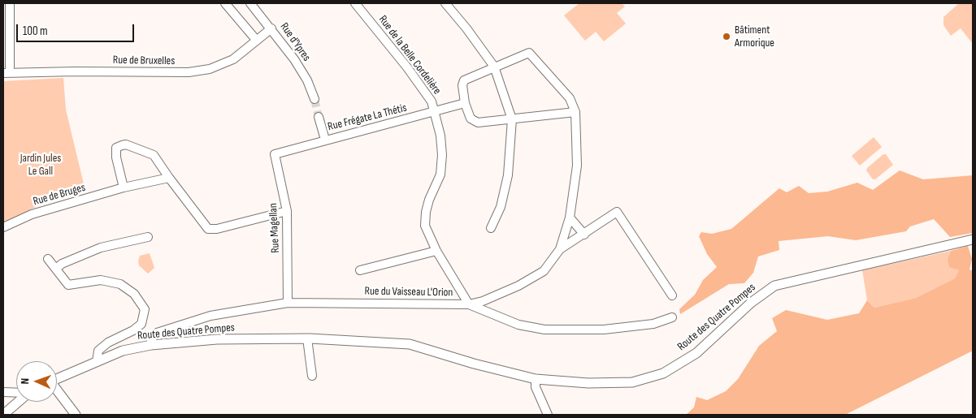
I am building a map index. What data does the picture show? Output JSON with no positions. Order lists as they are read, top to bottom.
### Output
{
  "streets": {
    "street": [
      "Rue d'Ypres",
      "Rue de la Belle Cordelière",
      "Rue de Bruxelles",
      "Rue Frégate La Thétis",
      "Rue de Bruges",
      "Rue Magellan",
      "Rue du Vaisseau L'Orion",
      "Route des Quatre Pompes"
    ]
  },
  "crossings": [
    ["Rue d'Ypres", "Rue de Bruxelles"],
    ["Rue de la Belle Cordelière", "Rue Frégate La Thétis"],
    ["Rue de la Belle Cordelière", "Rue du Vaisseau L'Orion"],
    ["Rue Frégate La Thétis", "Rue Magellan"],
    ["Rue Magellan", "Rue du Vaisseau L'Orion"],
    ["Rue du Vaisseau L'Orion", "Route des Quatre Pompes"]
  ],
  "parks": ["Jardin Jules Le Gall"],
  "places": ["Bâtiment Armorique"],
  "scale_bar": "100 m",
  "north": "left"
}
